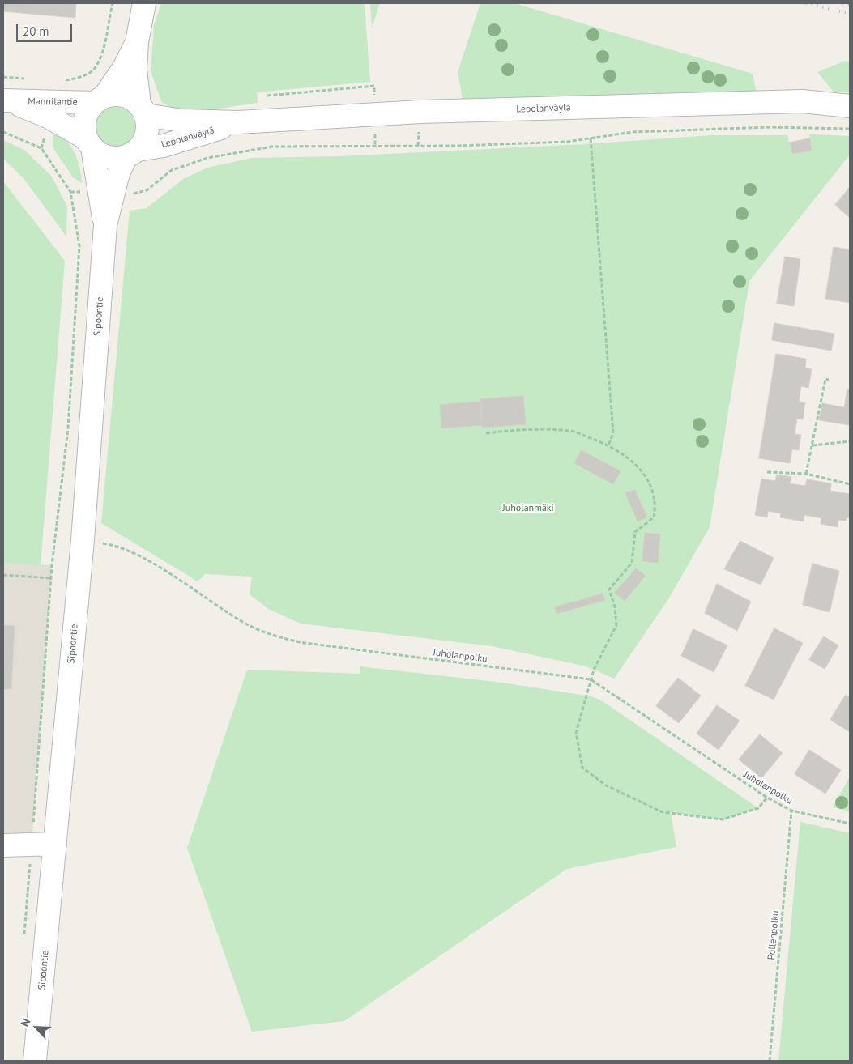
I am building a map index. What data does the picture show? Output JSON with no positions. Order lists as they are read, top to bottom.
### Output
{
  "streets": {
    "street": ["Mannilantie", "Lepolanväylä", "Sipoontie"],
    "path": ["Juholanpolku", "Pollenpolku"]
  },
  "crossings": [
    ["Mannilantie", "Lepolanväylä"],
    ["Mannilantie", "Sipoontie"],
    ["Lepolanväylä", "Sipoontie"],
    ["Sipoontie", "Juholanpolku"],
    ["Juholanpolku", "Pollenpolku"]
  ],
  "parks": ["Juholanmäki"],
  "scale_bar": "20 m",
  "north": "top left"
}
